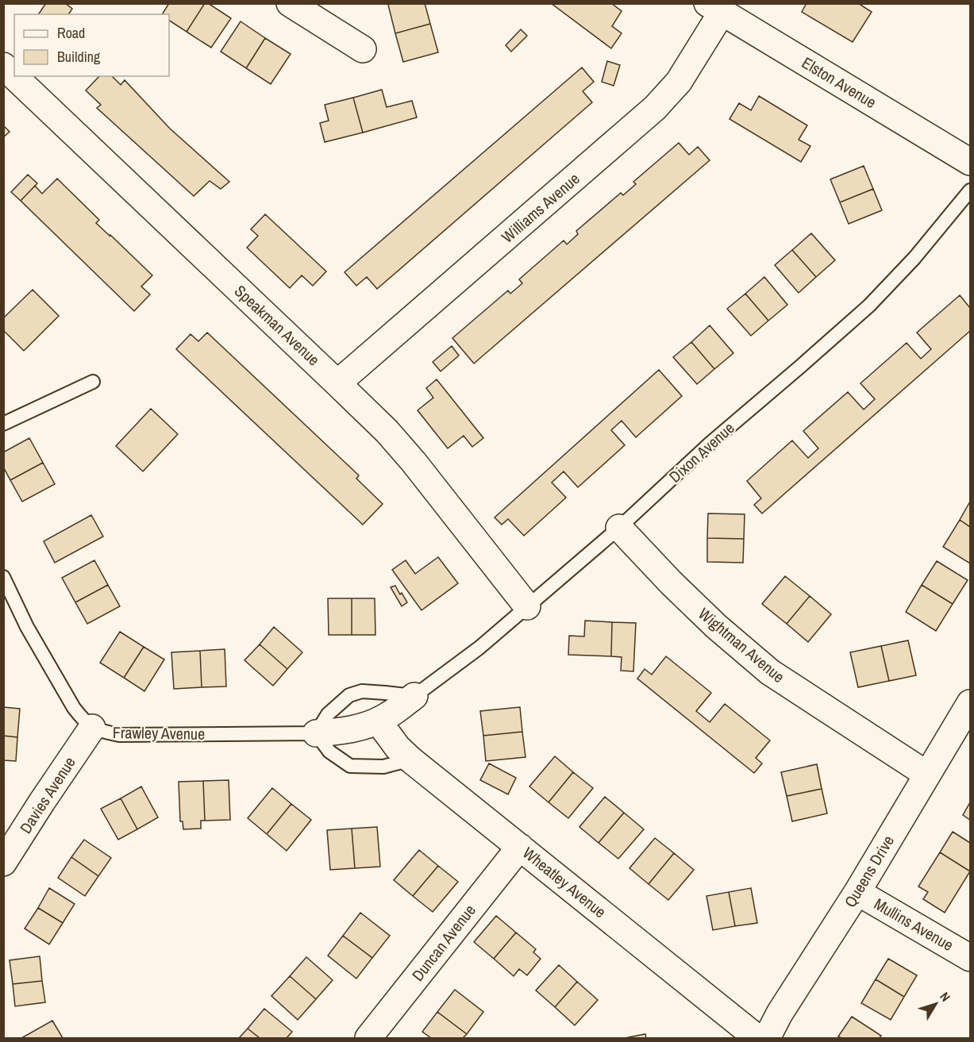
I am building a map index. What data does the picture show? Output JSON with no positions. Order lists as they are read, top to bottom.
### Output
{
  "streets": {
    "street": [
      "Elston Avenue",
      "Williams Avenue",
      "Speakman Avenue",
      "Dixon Avenue",
      "Wightman Avenue",
      "Frawley Avenue",
      "Davies Avenue",
      "Queens Drive",
      "Wheatley Avenue",
      "Mullins Avenue",
      "Duncan Avenue"
    ]
  },
  "crossings": [
    ["Elston Avenue", "Williams Avenue"],
    ["Williams Avenue", "Speakman Avenue"],
    ["Speakman Avenue", "Dixon Avenue"],
    ["Dixon Avenue", "Wightman Avenue"],
    ["Dixon Avenue", "Frawley Avenue"],
    ["Dixon Avenue", "Wheatley Avenue"],
    ["Wightman Avenue", "Queens Drive"],
    ["Frawley Avenue", "Davies Avenue"],
    ["Frawley Avenue", "Wheatley Avenue"],
    ["Queens Drive", "Mullins Avenue"],
    ["Wheatley Avenue", "Duncan Avenue"]
  ],
  "legend": ["Road", "Building"],
  "north": "top right"
}
